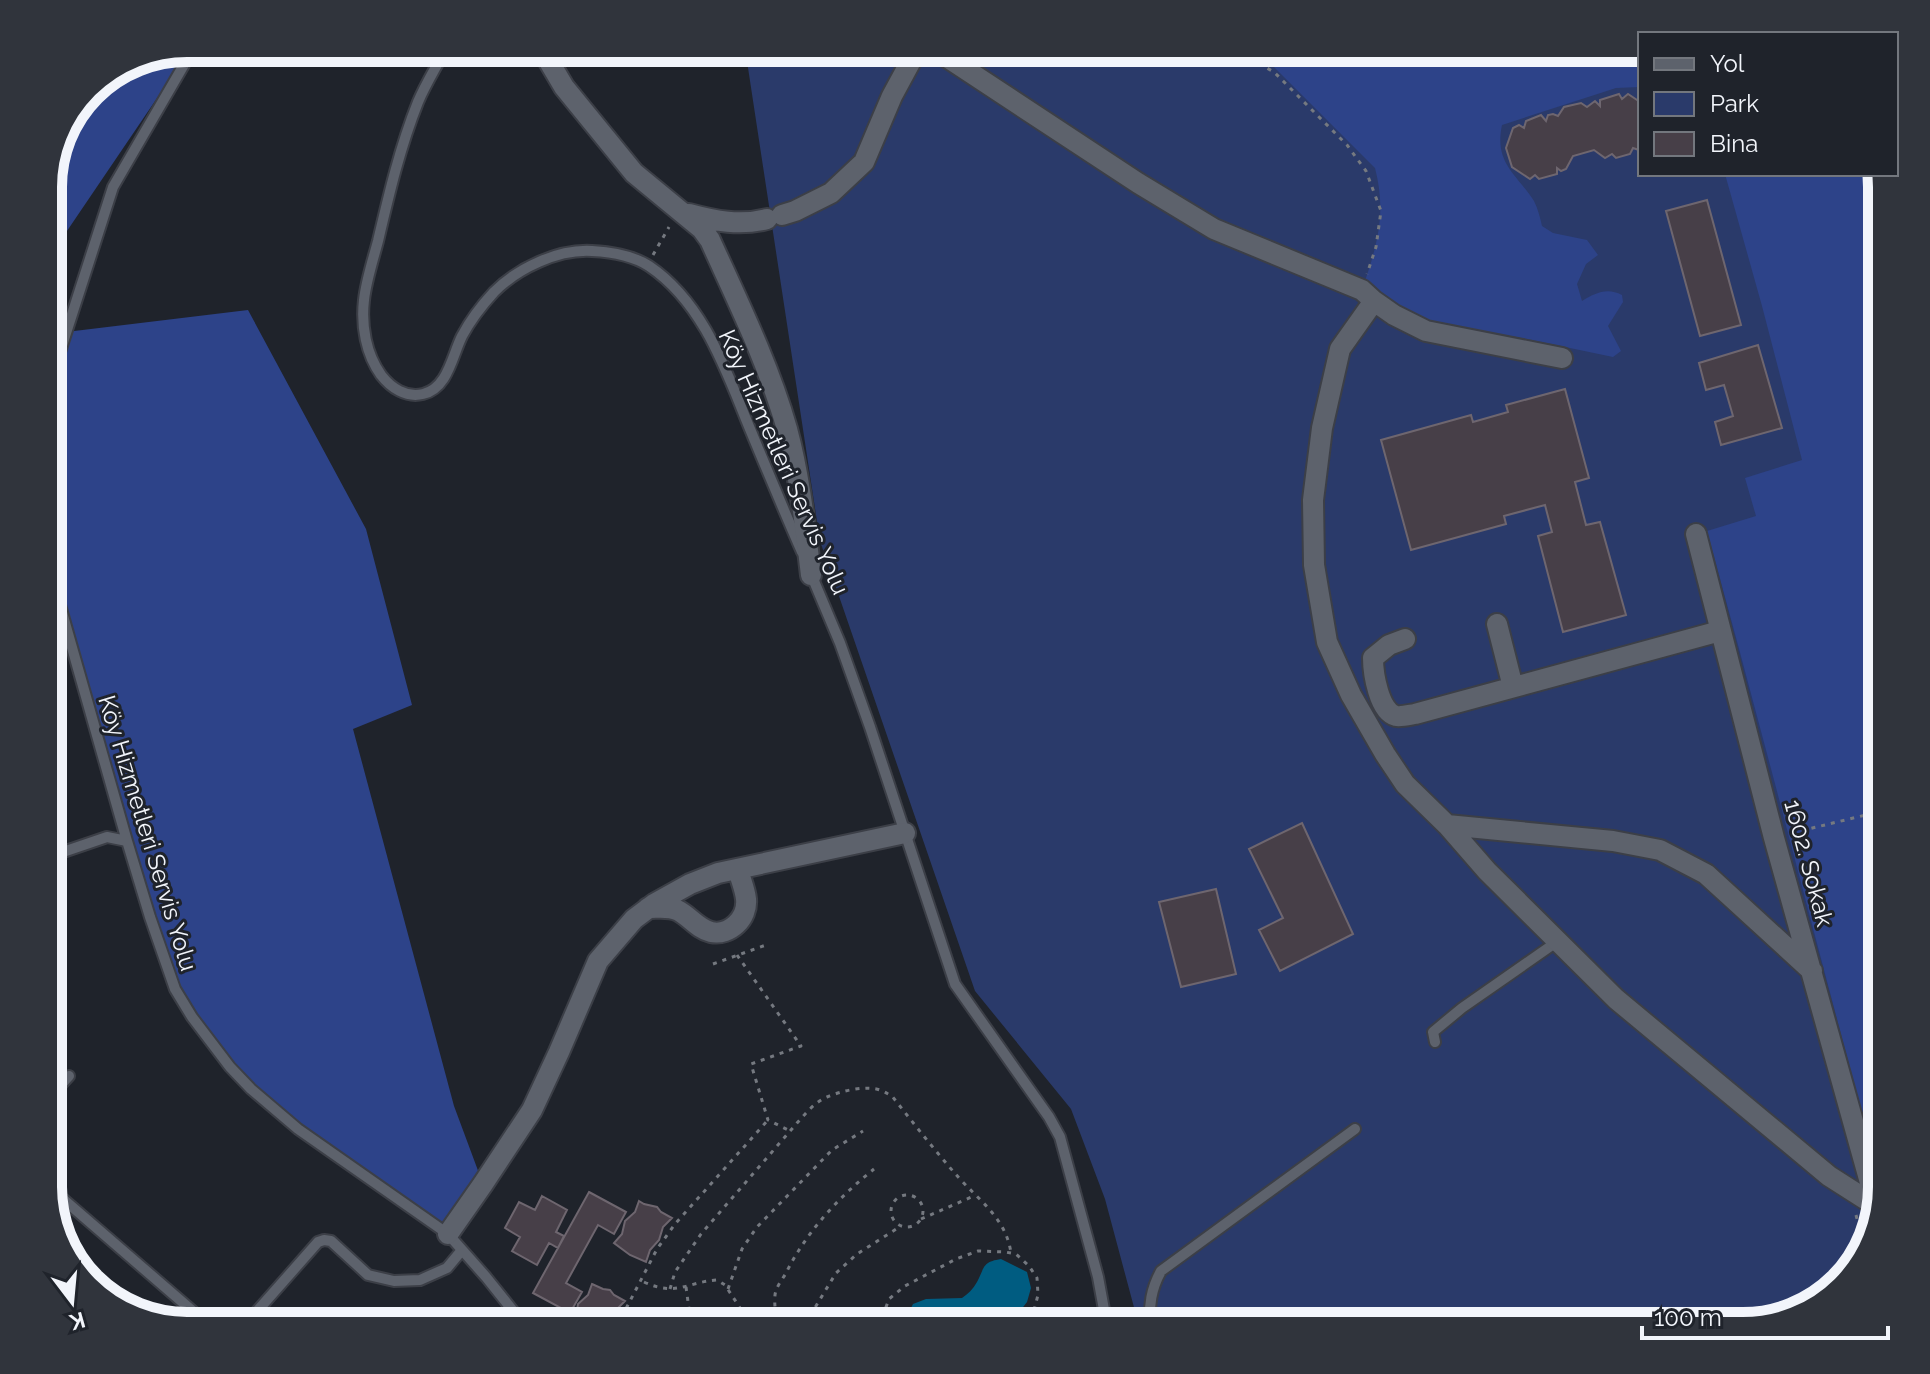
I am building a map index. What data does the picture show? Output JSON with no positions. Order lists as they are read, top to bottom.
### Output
{
  "streets": {
    "street": ["1602. Sokak"],
    "lane": ["Köy Hizmetleri Servis Yolu"]
  },
  "legend": ["Yol", "Park", "Bina"],
  "scale_bar": "100 m",
  "north": "bottom"
}
